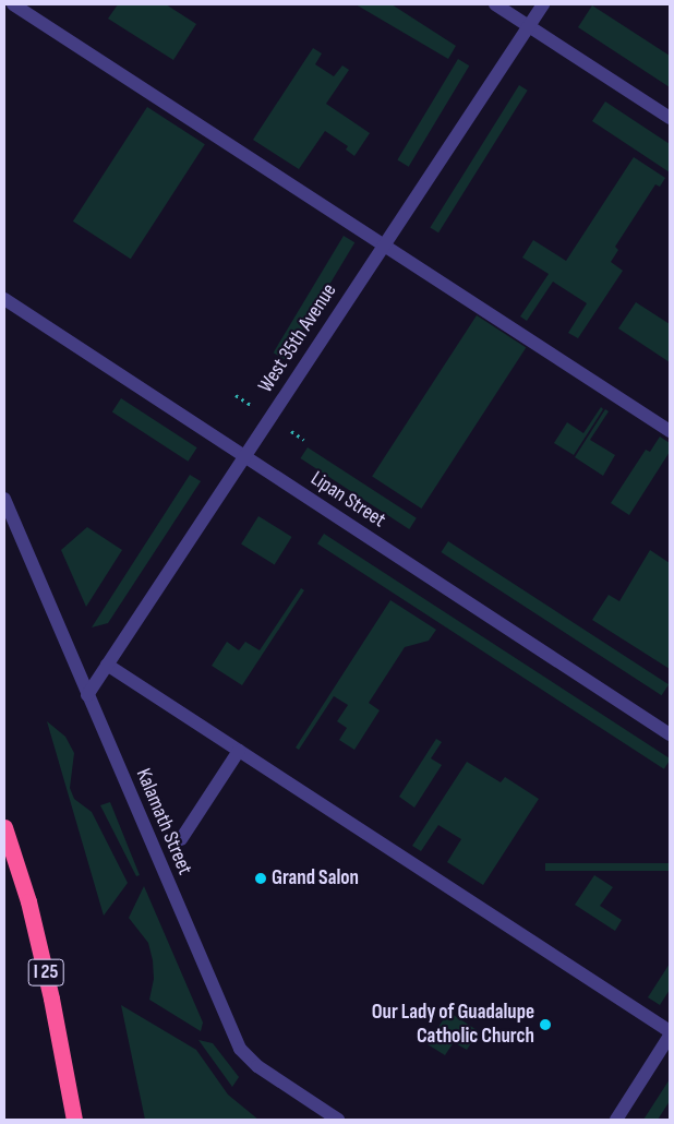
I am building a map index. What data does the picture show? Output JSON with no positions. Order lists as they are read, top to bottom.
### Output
{
  "streets": {
    "highway": ["I 25"],
    "street": ["West 35th Avenue", "Lipan Street", "Kalamath Street"]
  },
  "crossings": [
    ["West 35th Avenue", "Lipan Street"],
    ["West 35th Avenue", "Kalamath Street"]
  ],
  "places": ["Grand Salon", "Our Lady of Guadalupe Catholic Church"]
}
